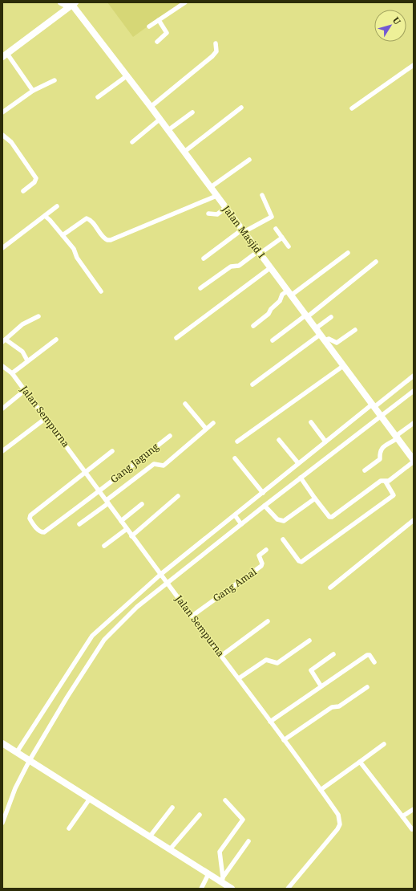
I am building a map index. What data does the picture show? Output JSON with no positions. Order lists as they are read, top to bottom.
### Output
{
  "streets": {
    "main road": ["Jalan Masjid I"],
    "street": ["Jalan Sempurna", "Gang Jagung", "Gang Amal"]
  },
  "crossings": [
    ["Jalan Sempurna", "Gang Jagung"],
    ["Jalan Sempurna", "Gang Amal"]
  ],
  "north": "top right"
}
